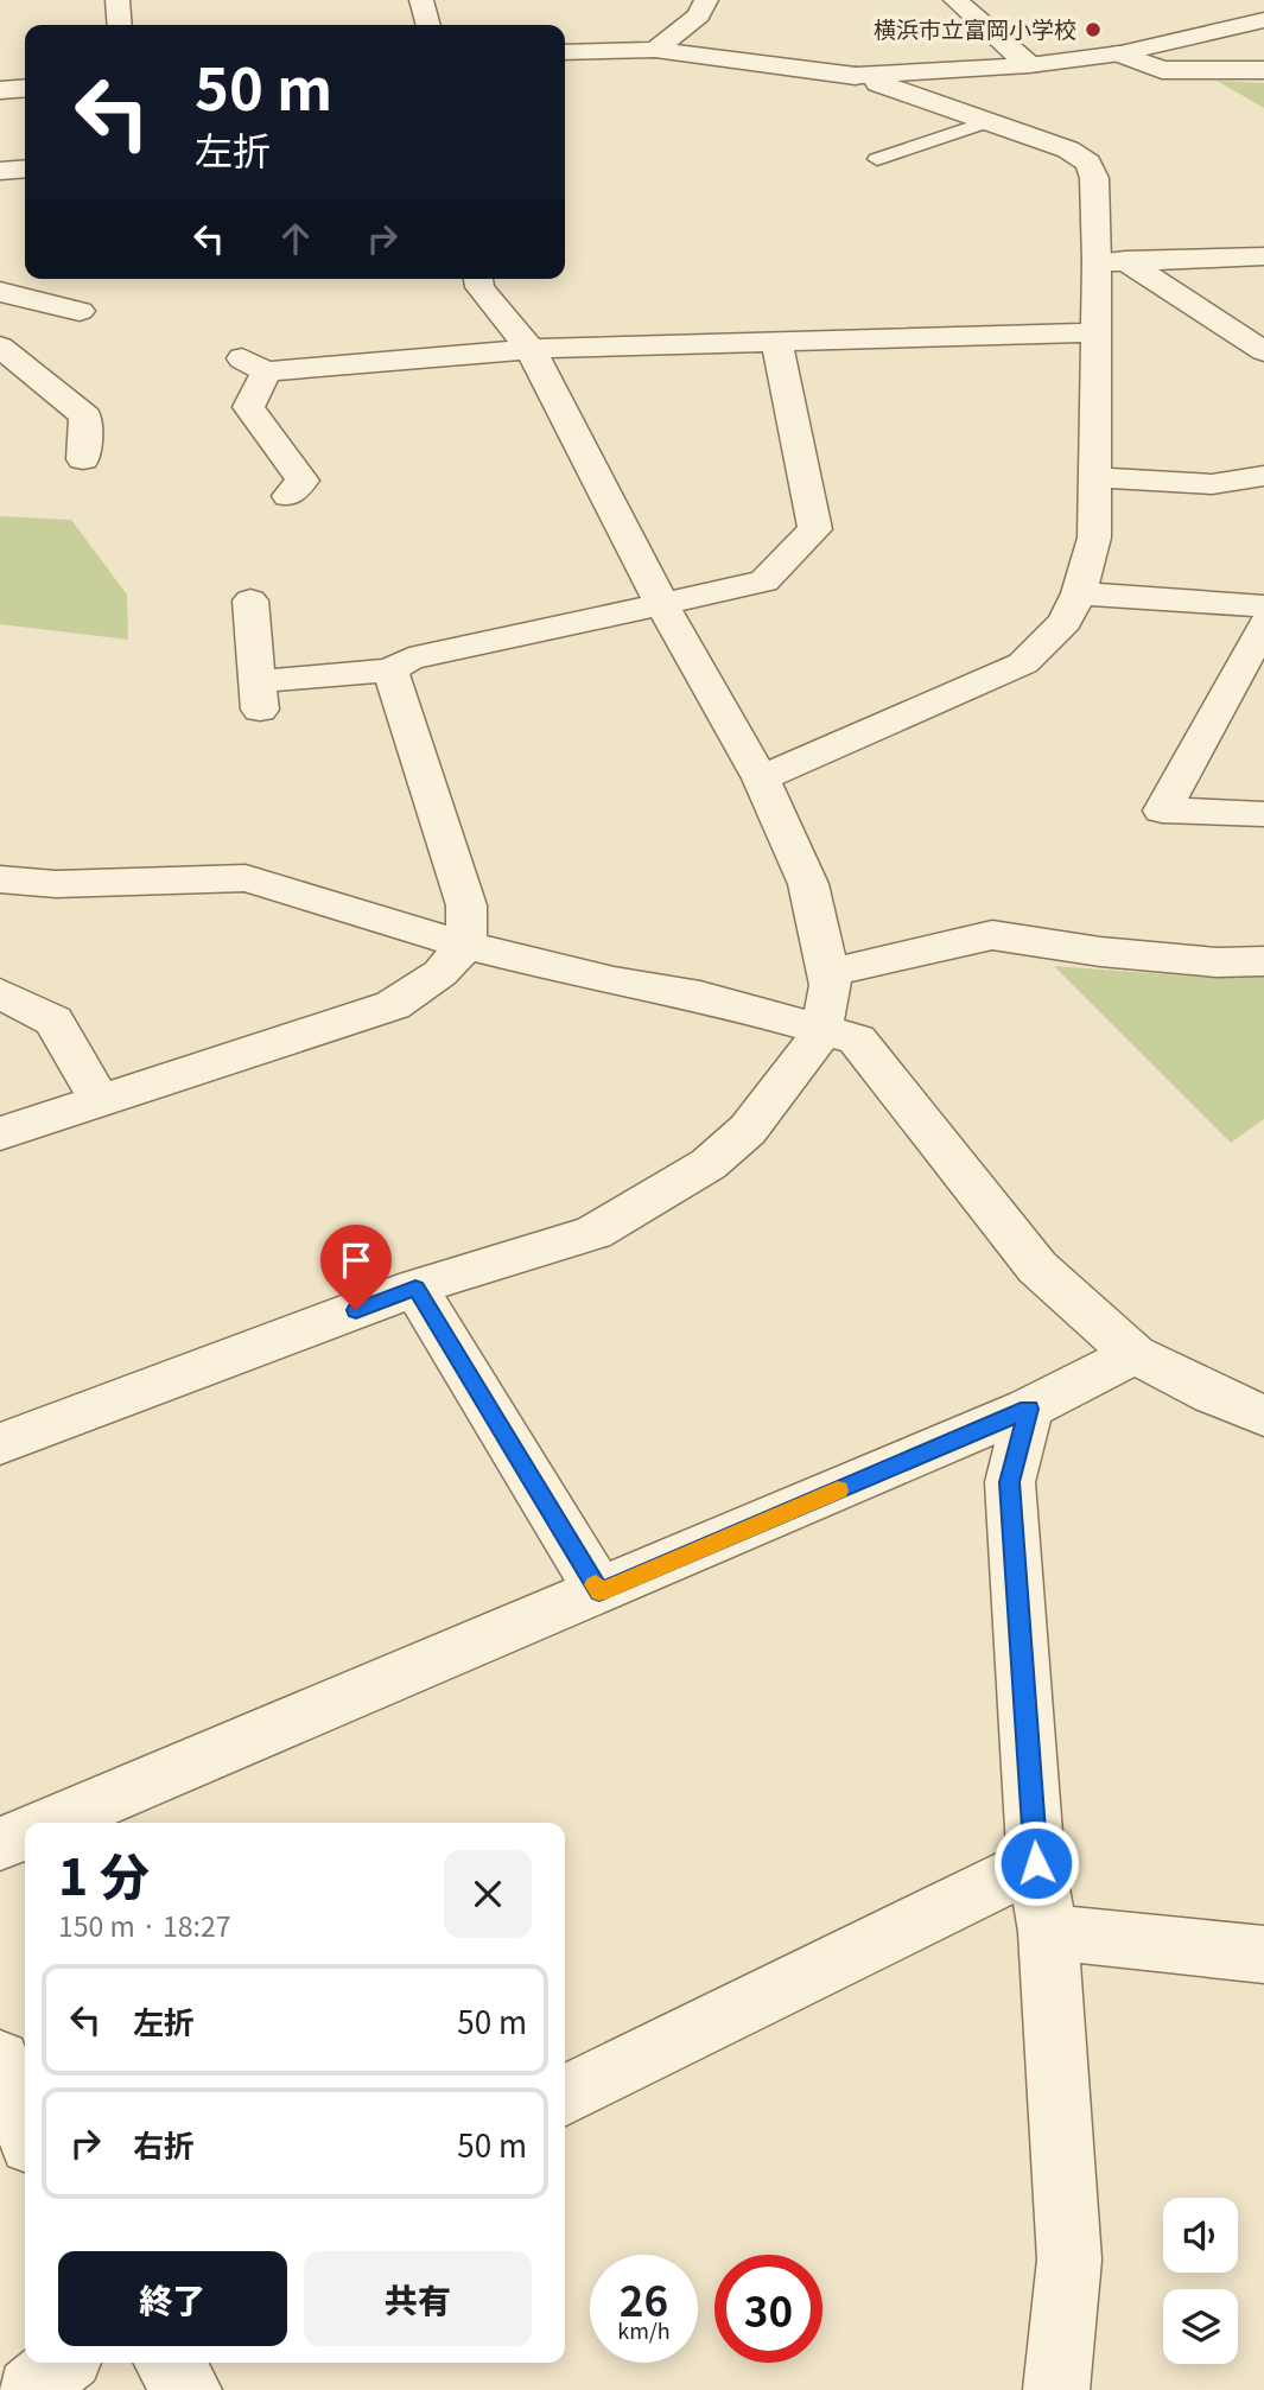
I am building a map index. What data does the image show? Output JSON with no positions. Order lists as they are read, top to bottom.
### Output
{
  "places": ["横浜市立富岡小学校"],
  "page": {
    "turn": ["50 m", "左折"],
    "heading": ["1 分", "150 m · 18:27"],
    "list": [
      {
        "name": "左折",
        "value": "50 m"
      },
      {
        "name": "右折",
        "value": "50 m"
      }
    ],
    "buttons": ["終了", "共有"],
    "speed": "26 km/h",
    "limit": "30"
  }
}
